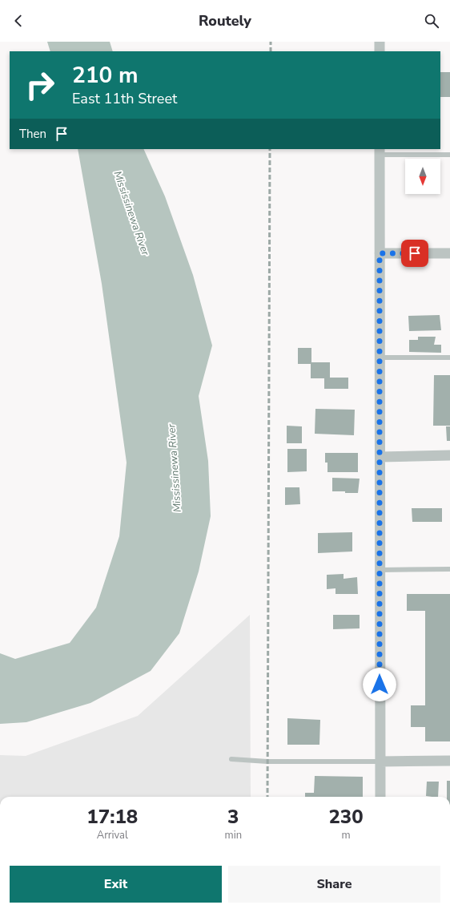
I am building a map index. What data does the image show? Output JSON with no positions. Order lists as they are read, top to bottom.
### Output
{
  "water": ["Mississinewa River"],
  "north": "bottom",
  "page": {
    "header": "Routely",
    "turn": ["210 m", "East 11th Street"],
    "then": "Then",
    "eta": [
      "17:18",
      "Arrival",
      "3",
      "min",
      "230",
      "m"
    ],
    "buttons": ["Exit", "Share"]
  }
}
